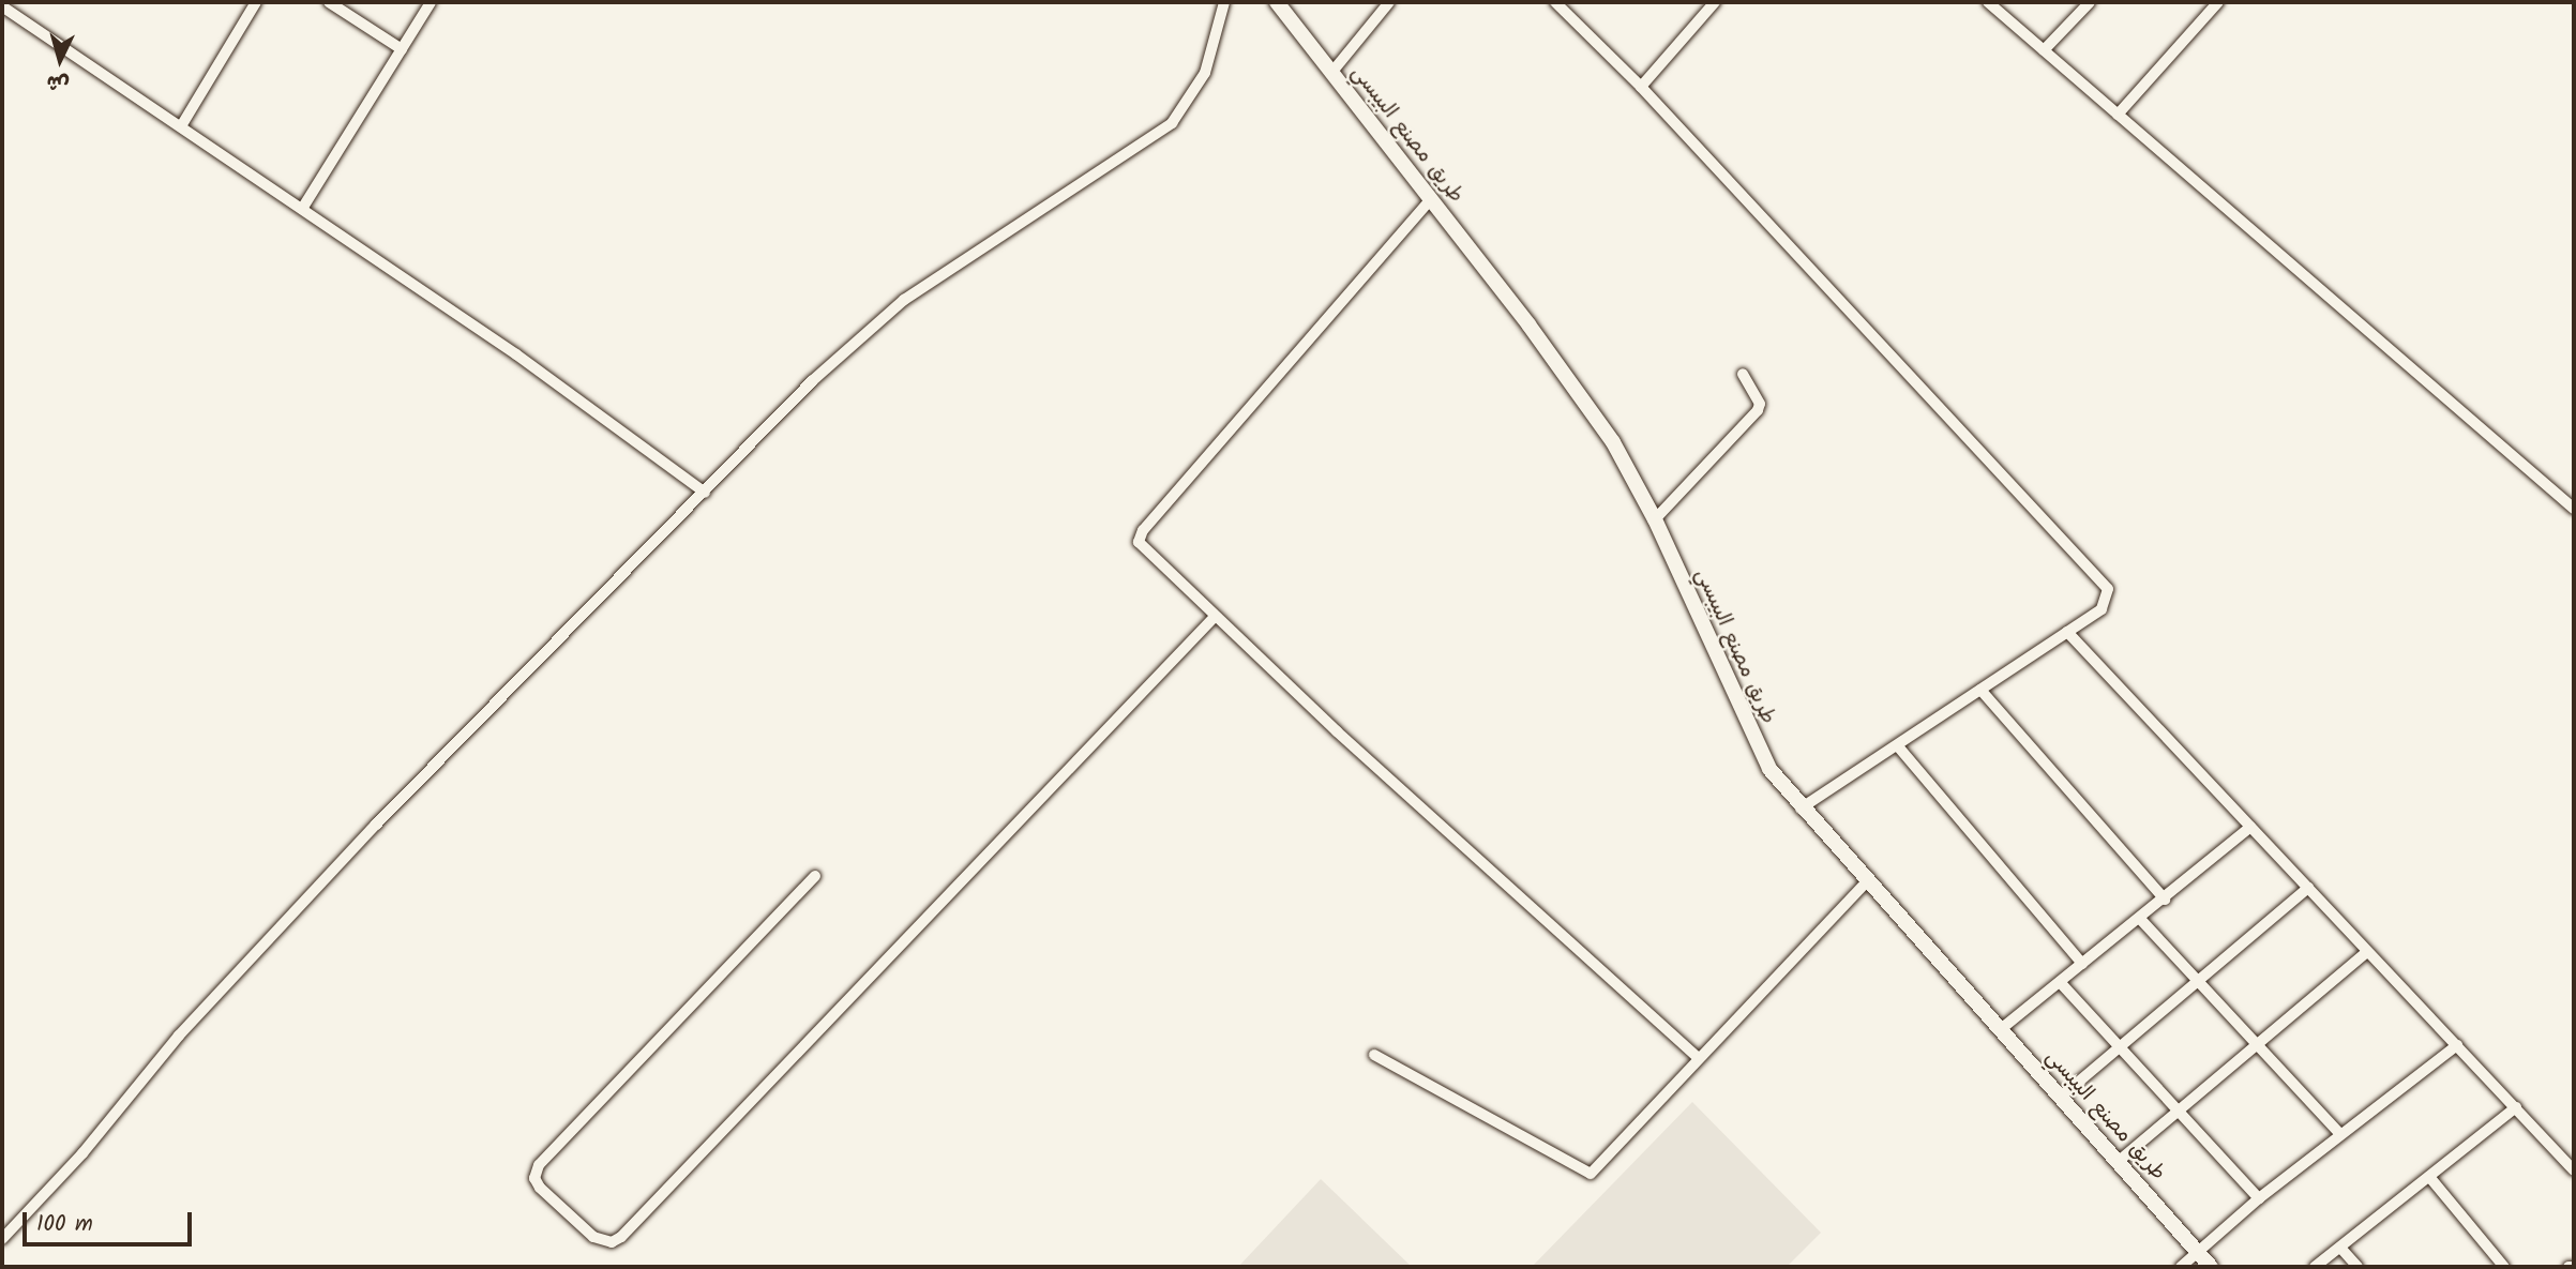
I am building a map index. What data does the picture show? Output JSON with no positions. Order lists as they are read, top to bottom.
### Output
{
  "streets": {
    "main road": ["طريق مصنع البيبسي"]
  },
  "scale_bar": "100 m",
  "north": "bottom"
}
